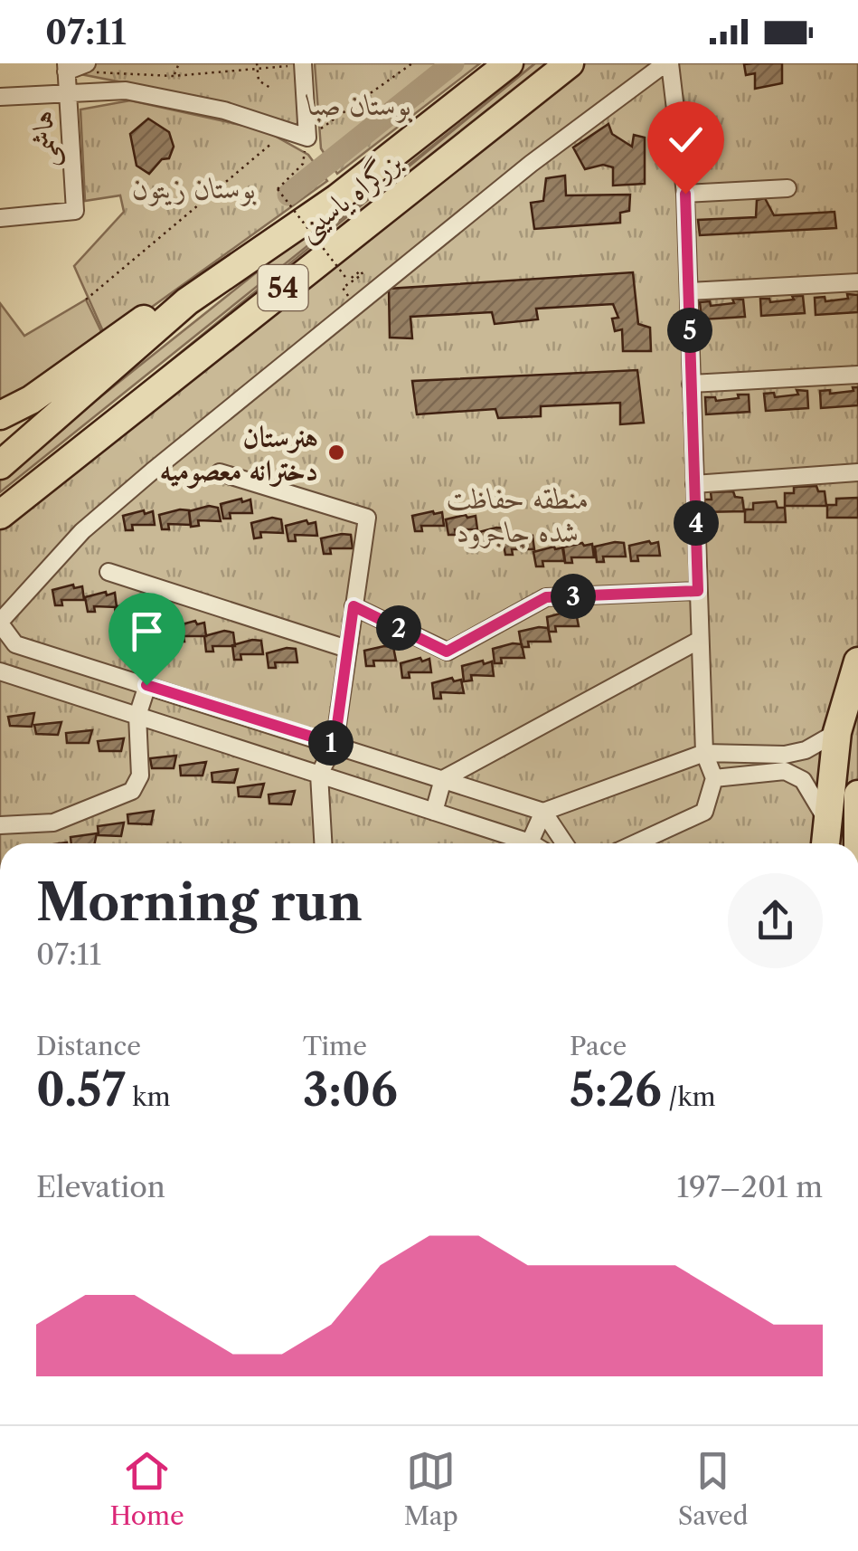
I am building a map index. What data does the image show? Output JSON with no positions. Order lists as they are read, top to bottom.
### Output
{
  "streets": {
    "highway": ["بزرگراه یاسینی", "54"],
    "street": ["هاشمی"]
  },
  "parks": ["بوستان صبا", "بوستان زیتون", "منطقه حفاظت شده جاجرود"],
  "places": ["هنرستان دخترانه معصومیه"],
  "page": {
    "status": "07:11",
    "pins": [
      "5",
      "4",
      "3",
      "2",
      "1"
    ],
    "heading": ["Morning run", "07:11"],
    "stats": [
      ["Distance", "0.57 km"],
      ["Time", "3:06"],
      ["Pace", "5:26 /km"]
    ],
    "chart": ["Elevation", "197–201 m"],
    "tabs": ["Home", "Map", "Saved"]
  }
}
